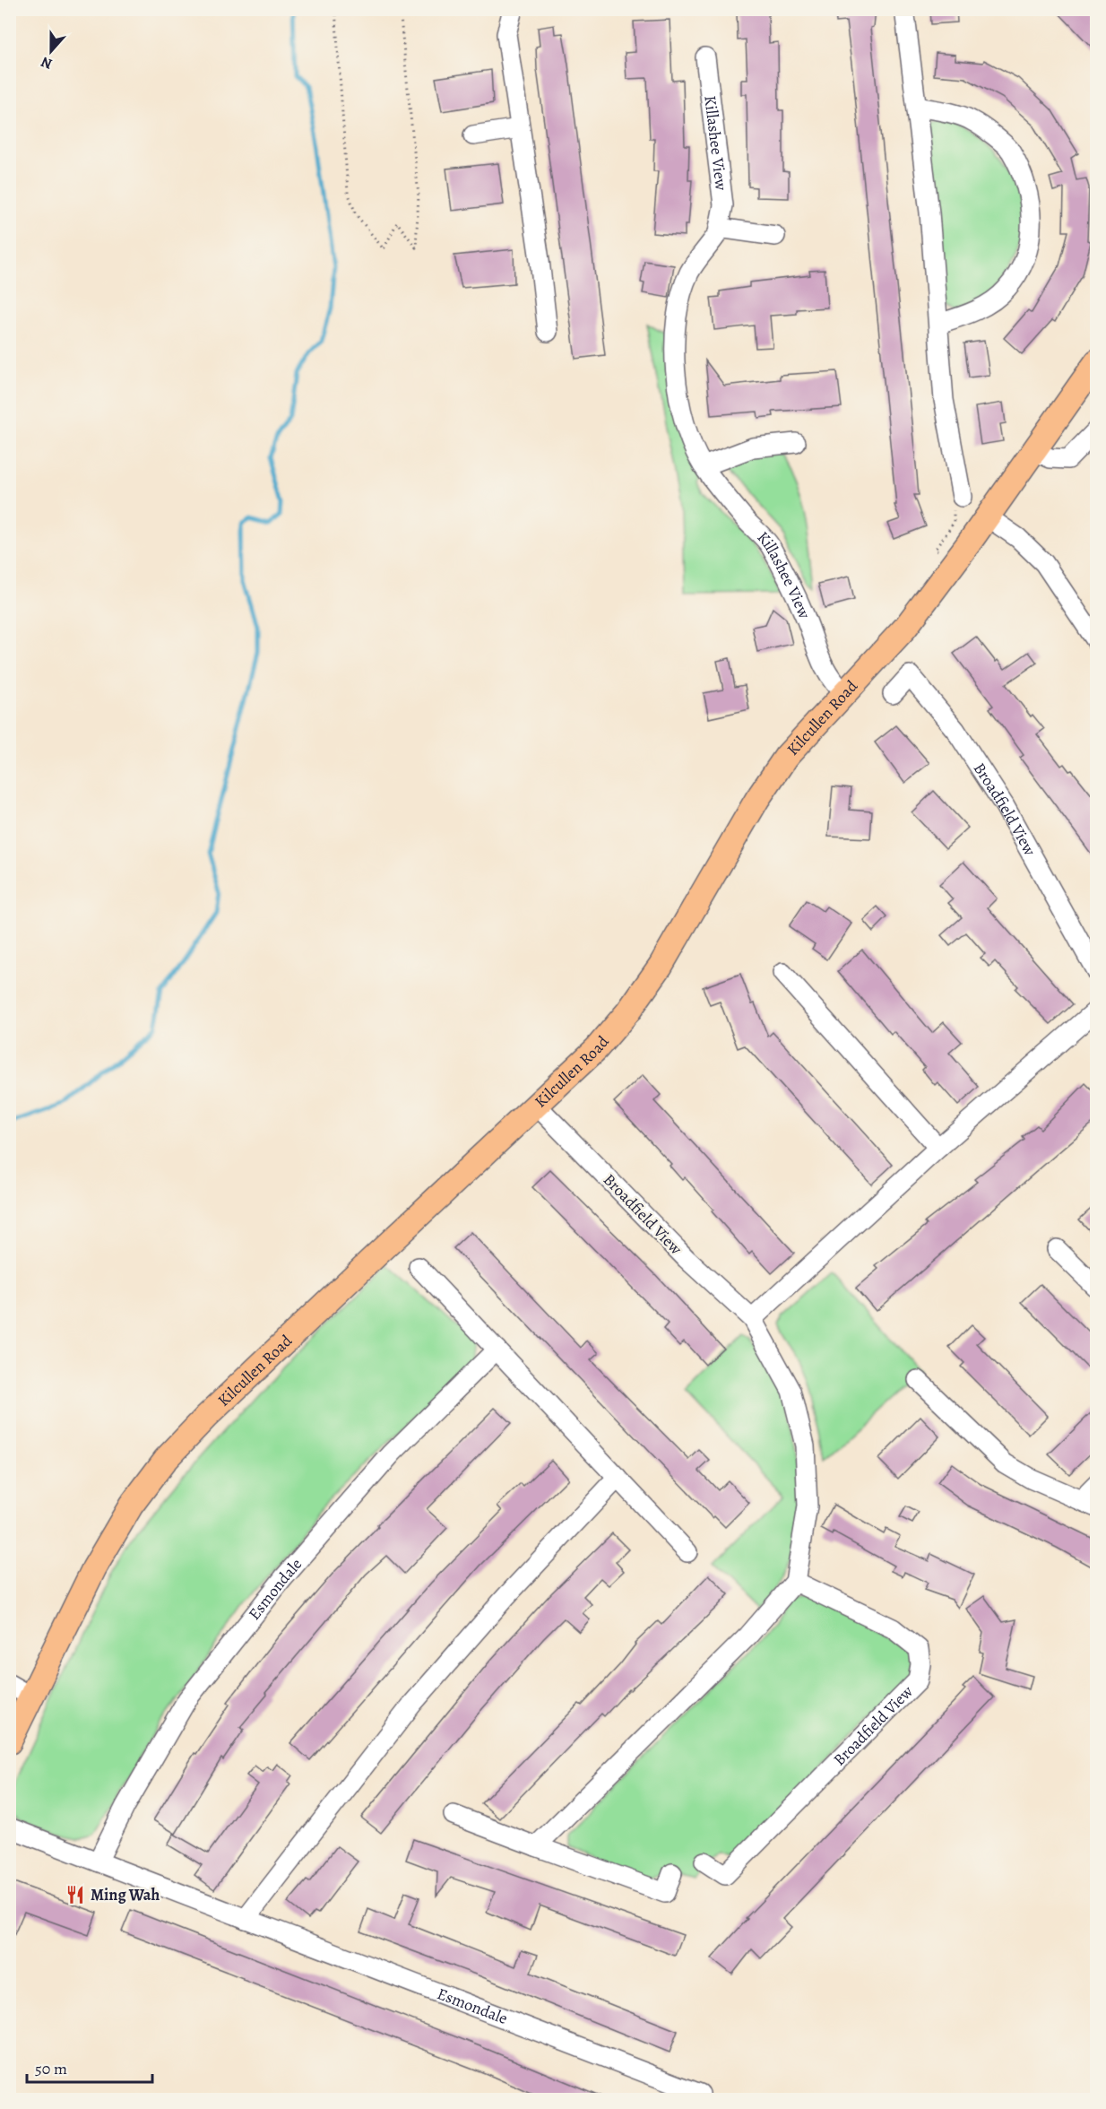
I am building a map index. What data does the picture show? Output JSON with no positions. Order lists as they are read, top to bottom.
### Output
{
  "streets": {
    "main road": ["Kilcullen Road"],
    "street": ["Killashee View", "Broadfield View", "Esmondale"]
  },
  "crossings": [
    ["Killashee View", "Kilcullen Road"],
    ["Kilcullen Road", "Broadfield View"]
  ],
  "places": {
    "restaurant": ["Ming Wah"]
  },
  "scale_bar": "50 m",
  "north": "bottom"
}
